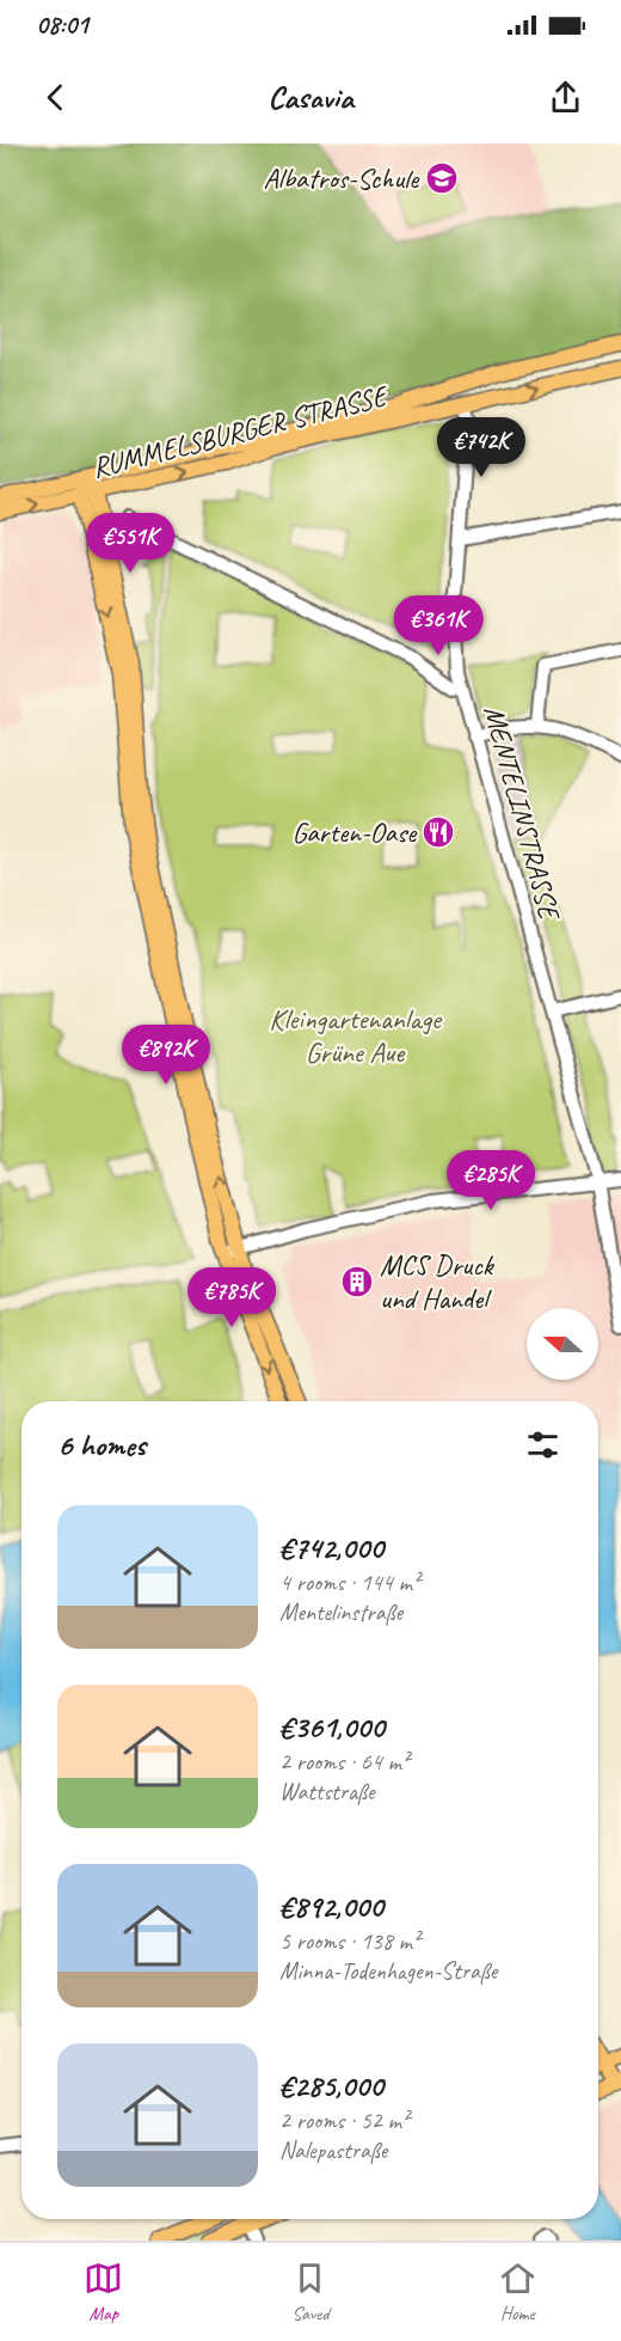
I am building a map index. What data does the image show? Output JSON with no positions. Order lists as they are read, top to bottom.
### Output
{
  "streets": {
    "main road": ["RUMMELSBURGER STRASSE"],
    "street": ["MENTELINSTRASSE"]
  },
  "crossings": [
    ["RUMMELSBURGER STRASSE", "MENTELINSTRASSE"]
  ],
  "parks": ["Kleingartenanlage Grüne Aue"],
  "places": {
    "school or university": ["Albatros-Schule"],
    "restaurant": ["Garten-Oase"],
    "building": ["MCS Druck und Handel"]
  },
  "north": "left",
  "page": {
    "status": "08:01",
    "header": "Casavia",
    "price": [
      "€742K",
      "€551K",
      "€361K",
      "€892K",
      "€285K",
      "€785K"
    ],
    "heading": "6 homes",
    "list": [
      {
        "name": "€742,000",
        "note": "4 rooms · 144 m² · Mentelinstraße"
      },
      {
        "name": "€361,000",
        "note": "2 rooms · 64 m² · Wattstraße"
      },
      {
        "name": "€892,000",
        "note": "5 rooms · 138 m² · Minna-Todenhagen-Straße"
      },
      {
        "name": "€285,000",
        "note": "2 rooms · 52 m² · Nalepastraße"
      }
    ],
    "tabs": ["Map", "Saved", "Home"]
  }
}
